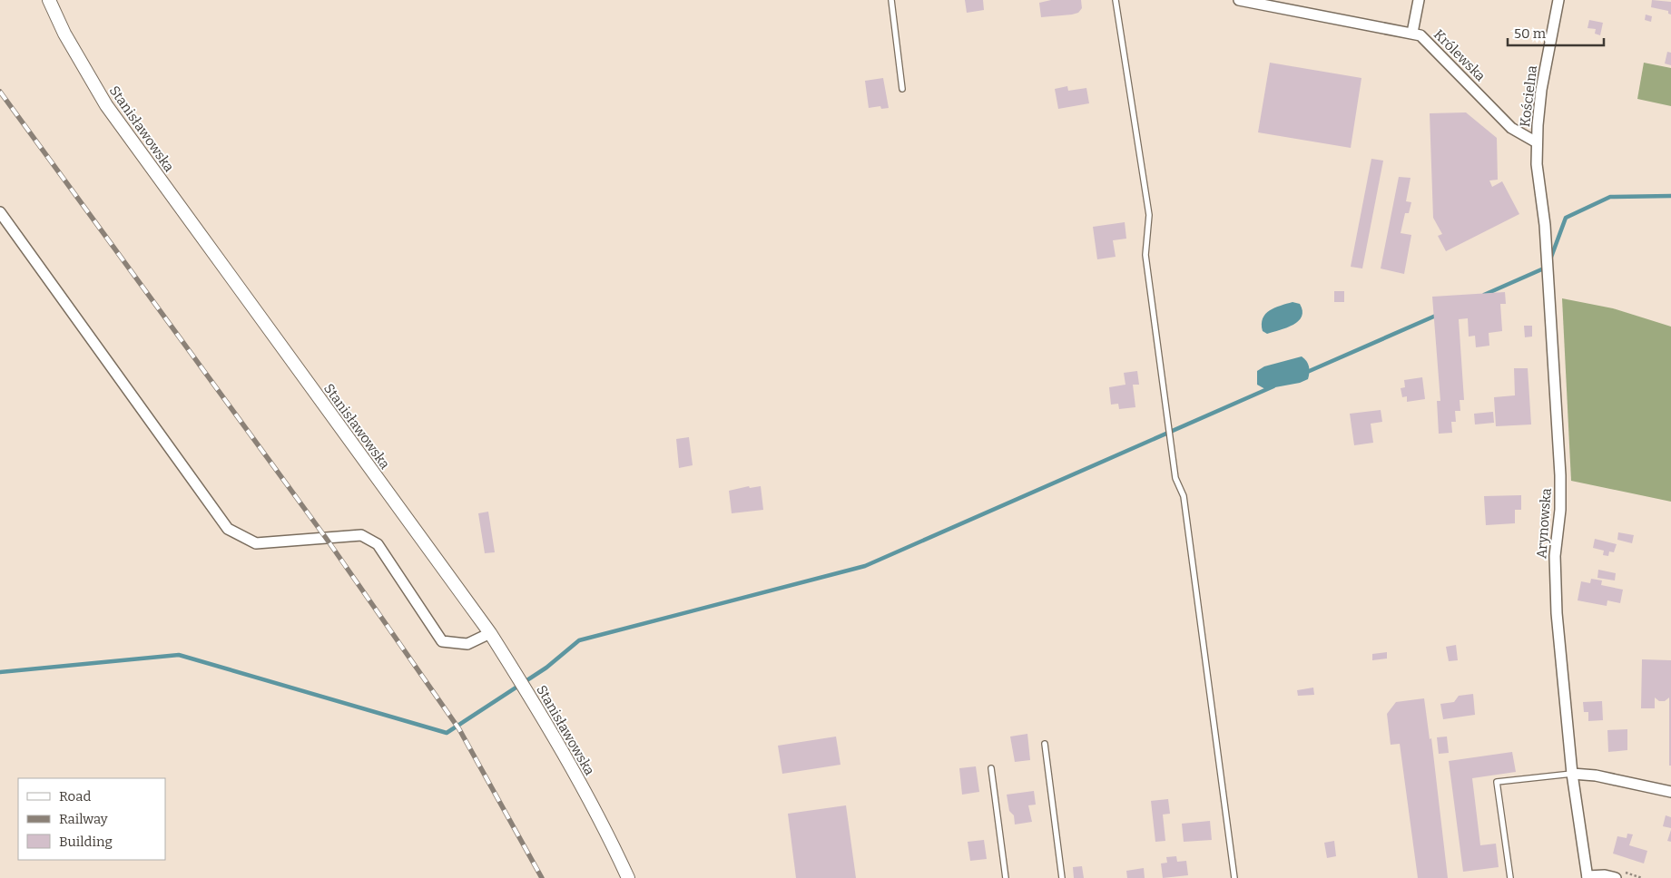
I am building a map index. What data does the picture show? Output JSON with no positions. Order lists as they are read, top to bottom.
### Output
{
  "streets": {
    "street": [
      "Królewska",
      "Kościelna",
      "Stanisławowska",
      "Arynowska"
    ]
  },
  "crossings": [
    ["Królewska", "Kościelna"],
    ["Królewska", "Arynowska"],
    ["Kościelna", "Arynowska"]
  ],
  "legend": ["Road", "Railway", "Building"],
  "scale_bar": "50 m"
}
